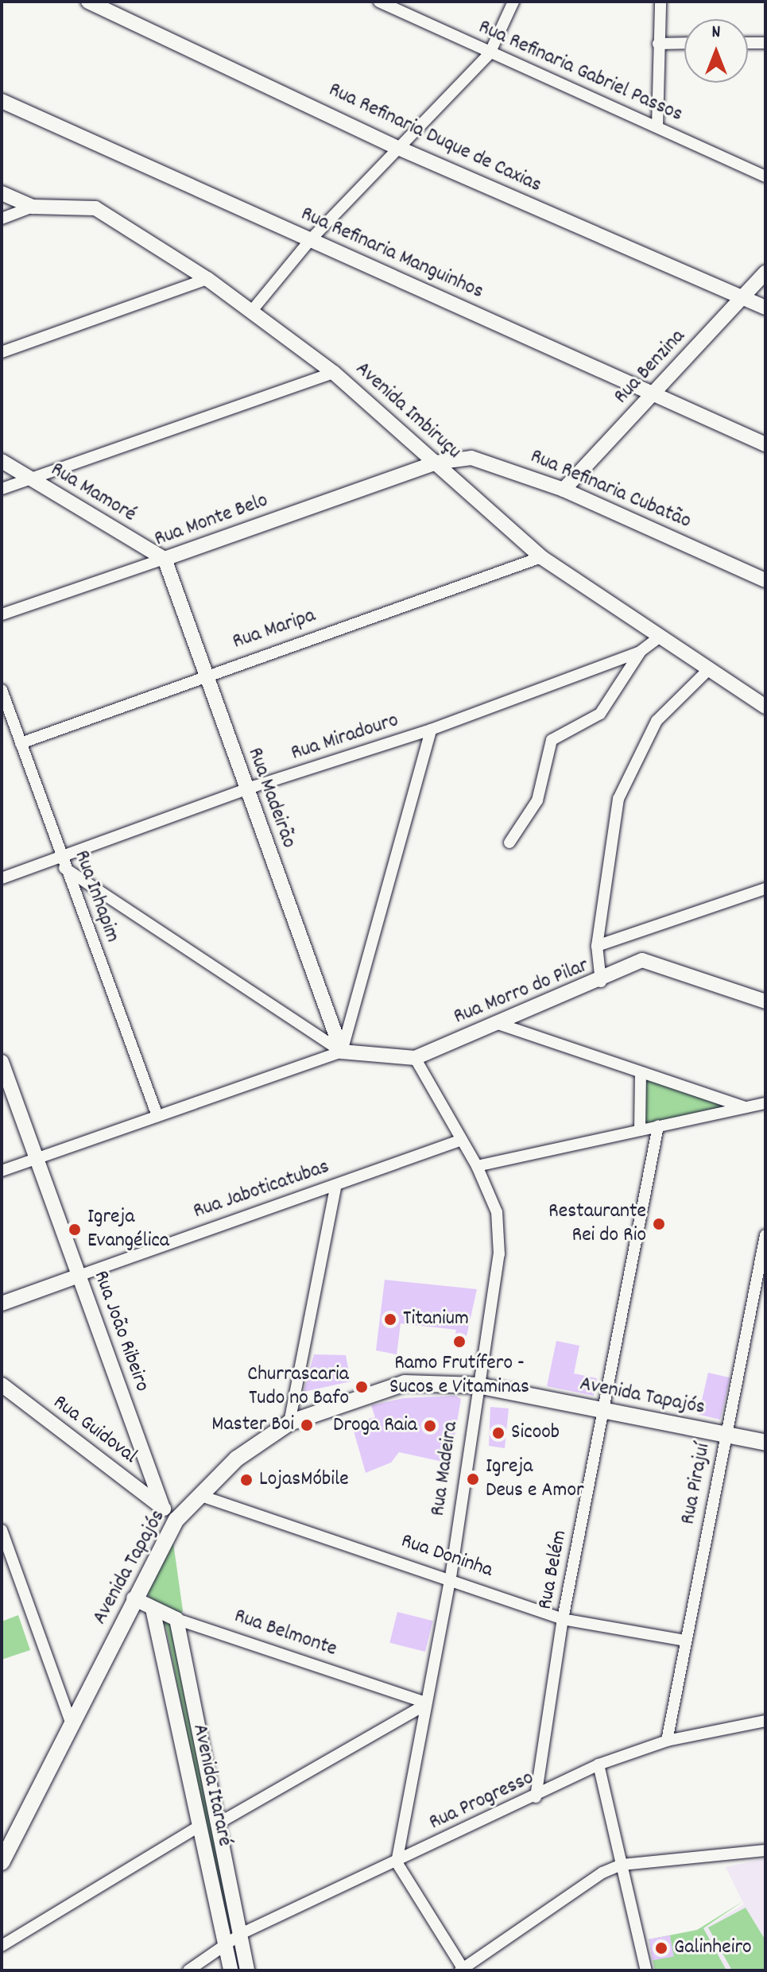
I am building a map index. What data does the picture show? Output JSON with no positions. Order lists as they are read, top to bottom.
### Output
{
  "streets": {
    "main road": ["Avenida Tapajós"],
    "street": [
      "Rua Refinaria Gabriel Passos",
      "Rua Refinaria Duque de Caxias",
      "Rua Refinaria Manguinhos",
      "Rua Benzina",
      "Avenida Imbiruçu",
      "Rua Refinaria Cubatão",
      "Rua Mamoré",
      "Rua Monte Belo",
      "Rua Maripa",
      "Rua Miradouro",
      "Rua Madeirão",
      "Rua Inhapim",
      "Rua Morro do Pilar",
      "Rua Jaboticatubas",
      "Rua João Ribeiro",
      "Rua Guidoval",
      "Rua Madeira",
      "Rua Pirajuí",
      "Rua Doninha",
      "Rua Belém",
      "Rua Belmonte",
      "Avenida Itararé",
      "Rua Progresso"
    ]
  },
  "crossings": [
    ["Rua Refinaria Duque de Caxias", "Rua Benzina"],
    ["Rua Refinaria Manguinhos", "Rua Benzina"],
    ["Rua Benzina", "Rua Refinaria Cubatão"],
    ["Avenida Imbiruçu", "Rua Refinaria Cubatão"],
    ["Avenida Imbiruçu", "Rua Monte Belo"],
    ["Avenida Imbiruçu", "Rua Maripa"],
    ["Avenida Imbiruçu", "Rua Miradouro"],
    ["Rua Refinaria Cubatão", "Rua Monte Belo"],
    ["Rua Mamoré", "Rua Monte Belo"],
    ["Rua Mamoré", "Rua Madeirão"],
    ["Rua Monte Belo", "Rua Madeirão"],
    ["Rua Maripa", "Rua Madeirão"],
    ["Rua Maripa", "Rua Inhapim"],
    ["Rua Miradouro", "Rua Madeirão"],
    ["Rua Miradouro", "Rua Inhapim"],
    ["Rua Morro do Pilar", "Rua Madeira"],
    ["Rua Jaboticatubas", "Rua João Ribeiro"],
    ["Rua Jaboticatubas", "Rua Madeira"],
    ["Rua João Ribeiro", "Rua Guidoval"],
    ["Avenida Tapajós", "Rua Guidoval"],
    ["Avenida Tapajós", "Rua Madeira"],
    ["Avenida Tapajós", "Rua Pirajuí"],
    ["Avenida Tapajós", "Rua Doninha"],
    ["Avenida Tapajós", "Rua Belém"],
    ["Avenida Tapajós", "Rua Belmonte"],
    ["Rua Madeira", "Rua Doninha"],
    ["Rua Madeira", "Rua Belmonte"],
    ["Rua Madeira", "Rua Progresso"],
    ["Rua Pirajuí", "Rua Doninha"],
    ["Rua Pirajuí", "Rua Progresso"],
    ["Rua Doninha", "Rua Belém"],
    ["Rua Belém", "Rua Progresso"],
    ["Rua Belmonte", "Avenida Itararé"],
    ["Avenida Itararé", "Rua Progresso"]
  ],
  "places": [
    "Restaurante Rei do Rio",
    "Igreja Evangélica",
    "Titanium",
    "Ramo Frutífero - Sucos e Vitaminas",
    "Churrascaria Tudo no Bafo",
    "Master Boi",
    "Droga Raia",
    "Sicoob",
    "Igreja Deus e Amor",
    "LojasMóbile",
    "Galinheiro"
  ],
  "north": "top"
}
